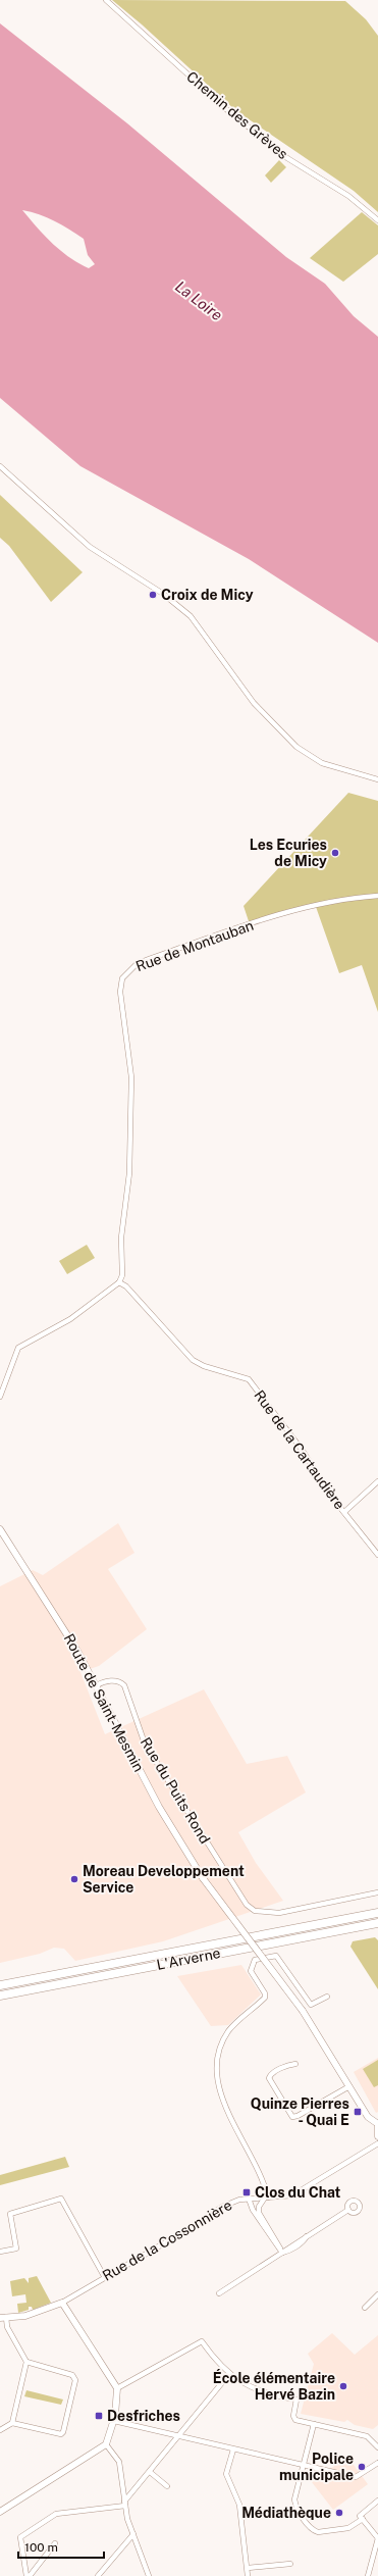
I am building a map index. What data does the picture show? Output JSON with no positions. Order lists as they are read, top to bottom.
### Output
{
  "streets": {
    "highway": ["L'Arverne"],
    "main road": ["Route de Saint-Mesmin", "Rue de la Cossonnière"],
    "street": [
      "Chemin des Grèves",
      "Rue de Montauban",
      "Rue de la Cartaudière",
      "Rue du Puits Rond"
    ]
  },
  "crossings": [
    ["Rue de Montauban", "Rue de la Cartaudière"],
    ["Route de Saint-Mesmin", "Rue du Puits Rond"]
  ],
  "water": ["La Loire"],
  "places": {
    "other": [
      "Croix de Micy",
      "Les Ecuries de Micy",
      "Moreau Developpement Service",
      "École élémentaire Hervé Bazin",
      "Police municipale",
      "Médiathèque"
    ],
    "transit": ["Quinze Pierres - Quai E", "Clos du Chat", "Desfriches"]
  },
  "scale_bar": "100 m"
}
